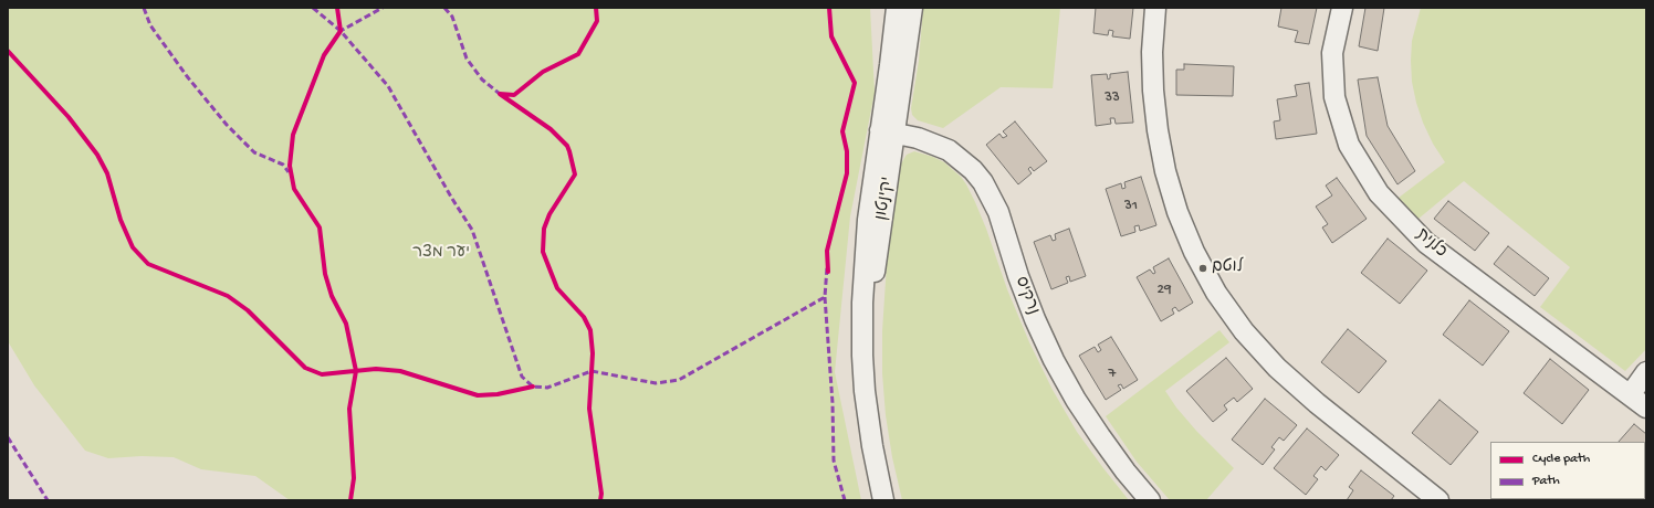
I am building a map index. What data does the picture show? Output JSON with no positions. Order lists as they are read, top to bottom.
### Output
{
  "streets": {
    "street": ["יקינטון", "כלנית", "נרקיס"]
  },
  "crossings": [
    ["יקינטון", "נרקיס"]
  ],
  "parks": ["יער מצר"],
  "places": ["לוטם"],
  "house_numbers": [
    "33",
    "31",
    "29",
    "7"
  ],
  "legend": ["Cycle path", "Path"]
}
